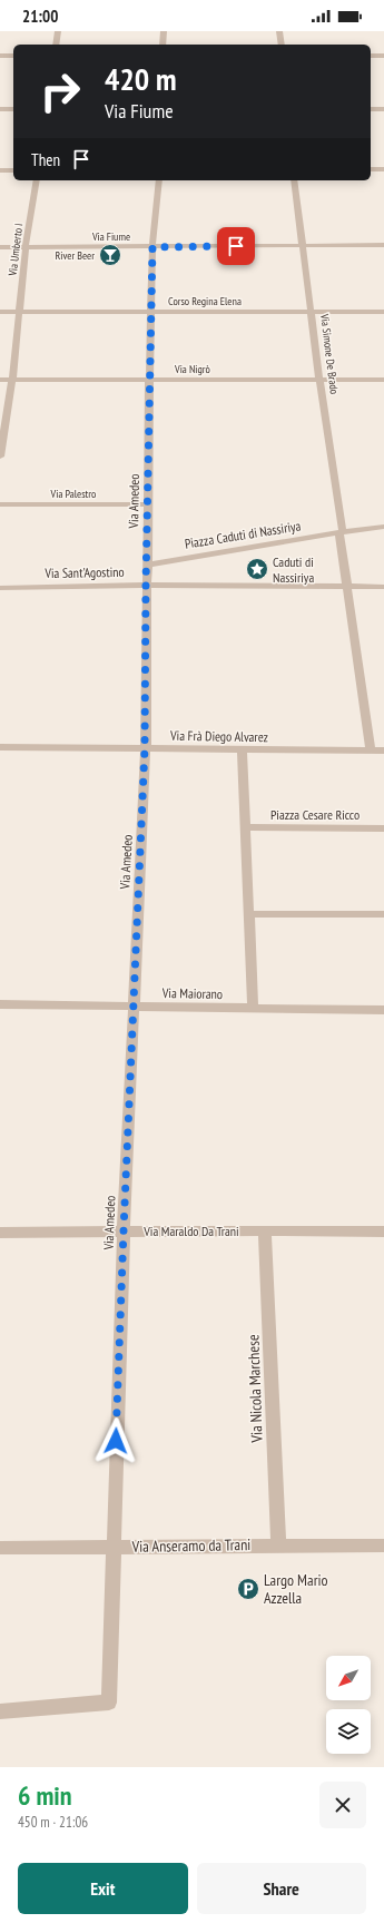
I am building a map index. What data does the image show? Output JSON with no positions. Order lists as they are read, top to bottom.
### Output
{
  "streets": {
    "street": [
      "Via Fiume",
      "Via Umberto I",
      "Corso Regina Elena",
      "Via Simone De Brado",
      "Via Nigrò",
      "Via Palestro",
      "Via Amedeo",
      "Piazza Caduti di Nassiriya",
      "Via Sant'Agostino",
      "Via Frà Diego Alvarez",
      "Piazza Cesare Ricco",
      "Via Maiorano",
      "Via Maraldo Da Trani",
      "Via Nicola Marchese",
      "Via Anseramo da Trani"
    ]
  },
  "crossings": [
    ["Via Fiume", "Via Umberto I"],
    ["Via Fiume", "Via Simone De Brado"],
    ["Via Fiume", "Via Amedeo"],
    ["Via Umberto I", "Corso Regina Elena"],
    ["Via Umberto I", "Via Nigrò"],
    ["Corso Regina Elena", "Via Simone De Brado"],
    ["Corso Regina Elena", "Via Amedeo"],
    ["Via Simone De Brado", "Via Nigrò"],
    ["Via Simone De Brado", "Piazza Caduti di Nassiriya"],
    ["Via Simone De Brado", "Via Sant'Agostino"],
    ["Via Simone De Brado", "Via Frà Diego Alvarez"],
    ["Via Nigrò", "Via Amedeo"],
    ["Via Palestro", "Via Amedeo"],
    ["Via Amedeo", "Piazza Caduti di Nassiriya"],
    ["Via Amedeo", "Via Sant'Agostino"],
    ["Via Amedeo", "Via Frà Diego Alvarez"],
    ["Via Amedeo", "Via Maiorano"],
    ["Via Amedeo", "Via Maraldo Da Trani"],
    ["Via Amedeo", "Via Anseramo da Trani"],
    ["Via Maraldo Da Trani", "Via Nicola Marchese"],
    ["Via Nicola Marchese", "Via Anseramo da Trani"]
  ],
  "places": {
    "bar": ["River Beer"],
    "place": ["Caduti di Nassiriya"],
    "parking": ["Largo Mario Azzella"]
  },
  "north": "bottom left",
  "page": {
    "status": "21:00",
    "turn": ["420 m", "Via Fiume"],
    "then": "Then",
    "heading": ["6 min", "450 m · 21:06"],
    "buttons": ["Exit", "Share"]
  }
}
